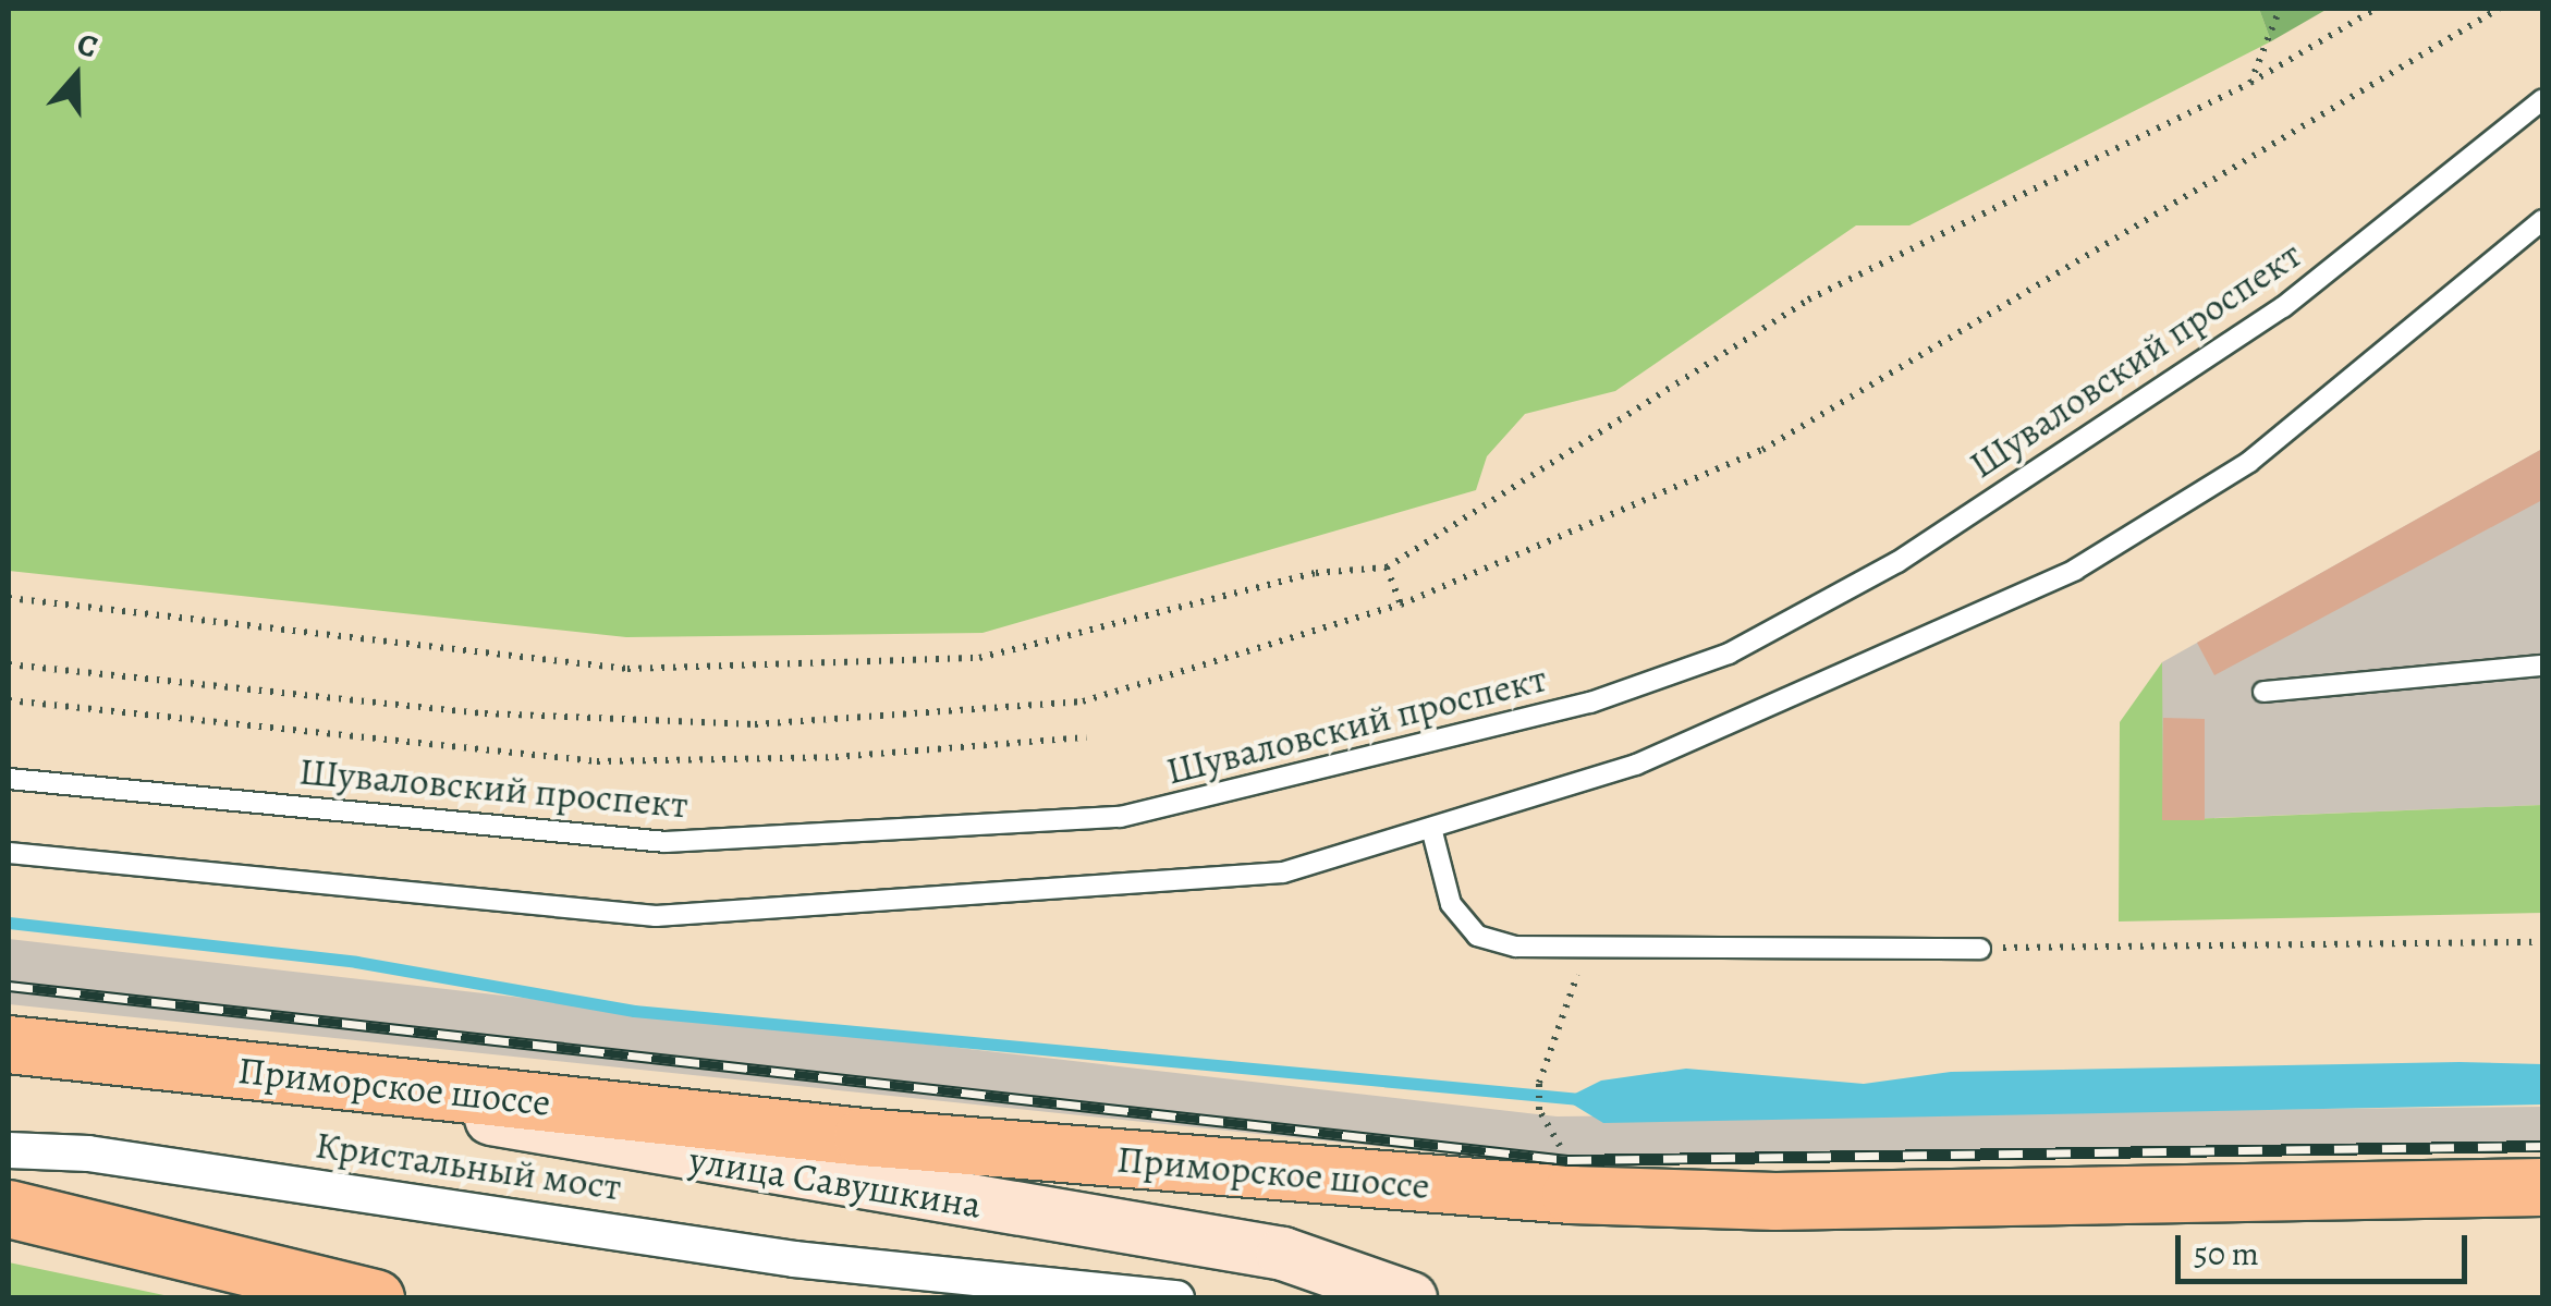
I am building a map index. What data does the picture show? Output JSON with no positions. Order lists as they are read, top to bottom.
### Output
{
  "streets": {
    "main road": ["Приморское шоссе", "улица Савушкина"],
    "street": ["Кристальный мост"],
    "lane": ["Шуваловский проспект"]
  },
  "crossings": [
    ["Приморское шоссе", "улица Савушкина"]
  ],
  "scale_bar": "50 m",
  "north": "top"
}
